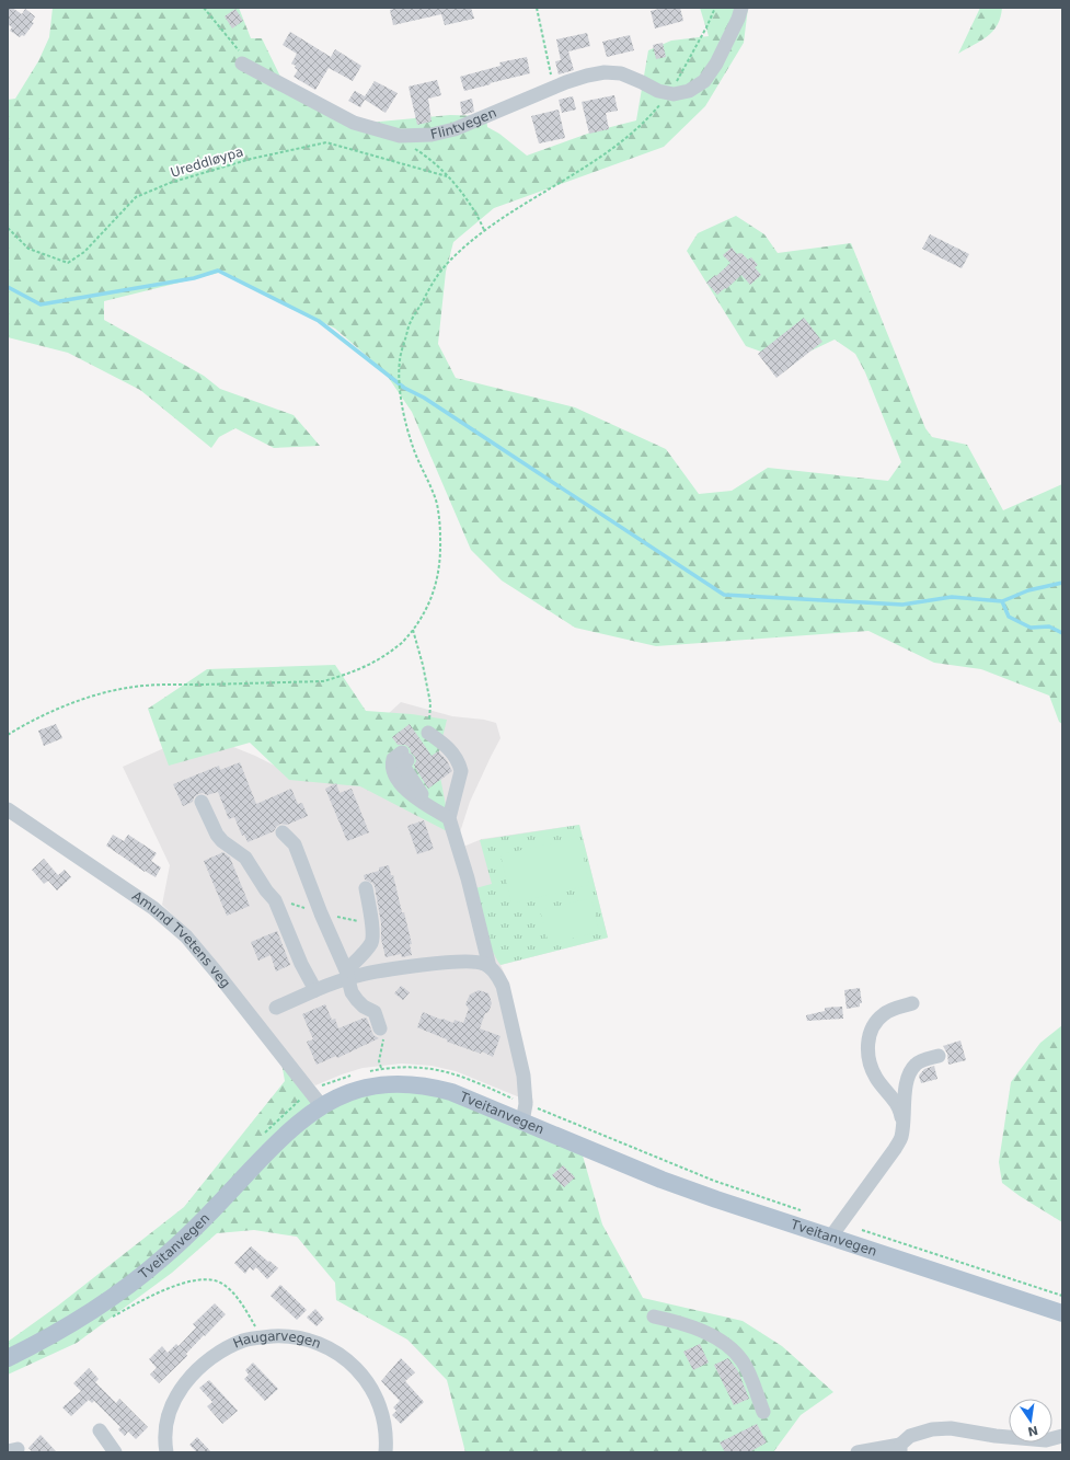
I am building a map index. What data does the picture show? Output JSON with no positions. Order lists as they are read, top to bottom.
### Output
{
  "streets": {
    "main road": ["Tveitanvegen"],
    "street": ["Flintvegen", "Amund Tvetens veg", "Haugarvegen"],
    "path": ["Ureddløypa"]
  },
  "crossings": [
    ["Amund Tvetens veg", "Tveitanvegen"]
  ],
  "north": "bottom"
}
